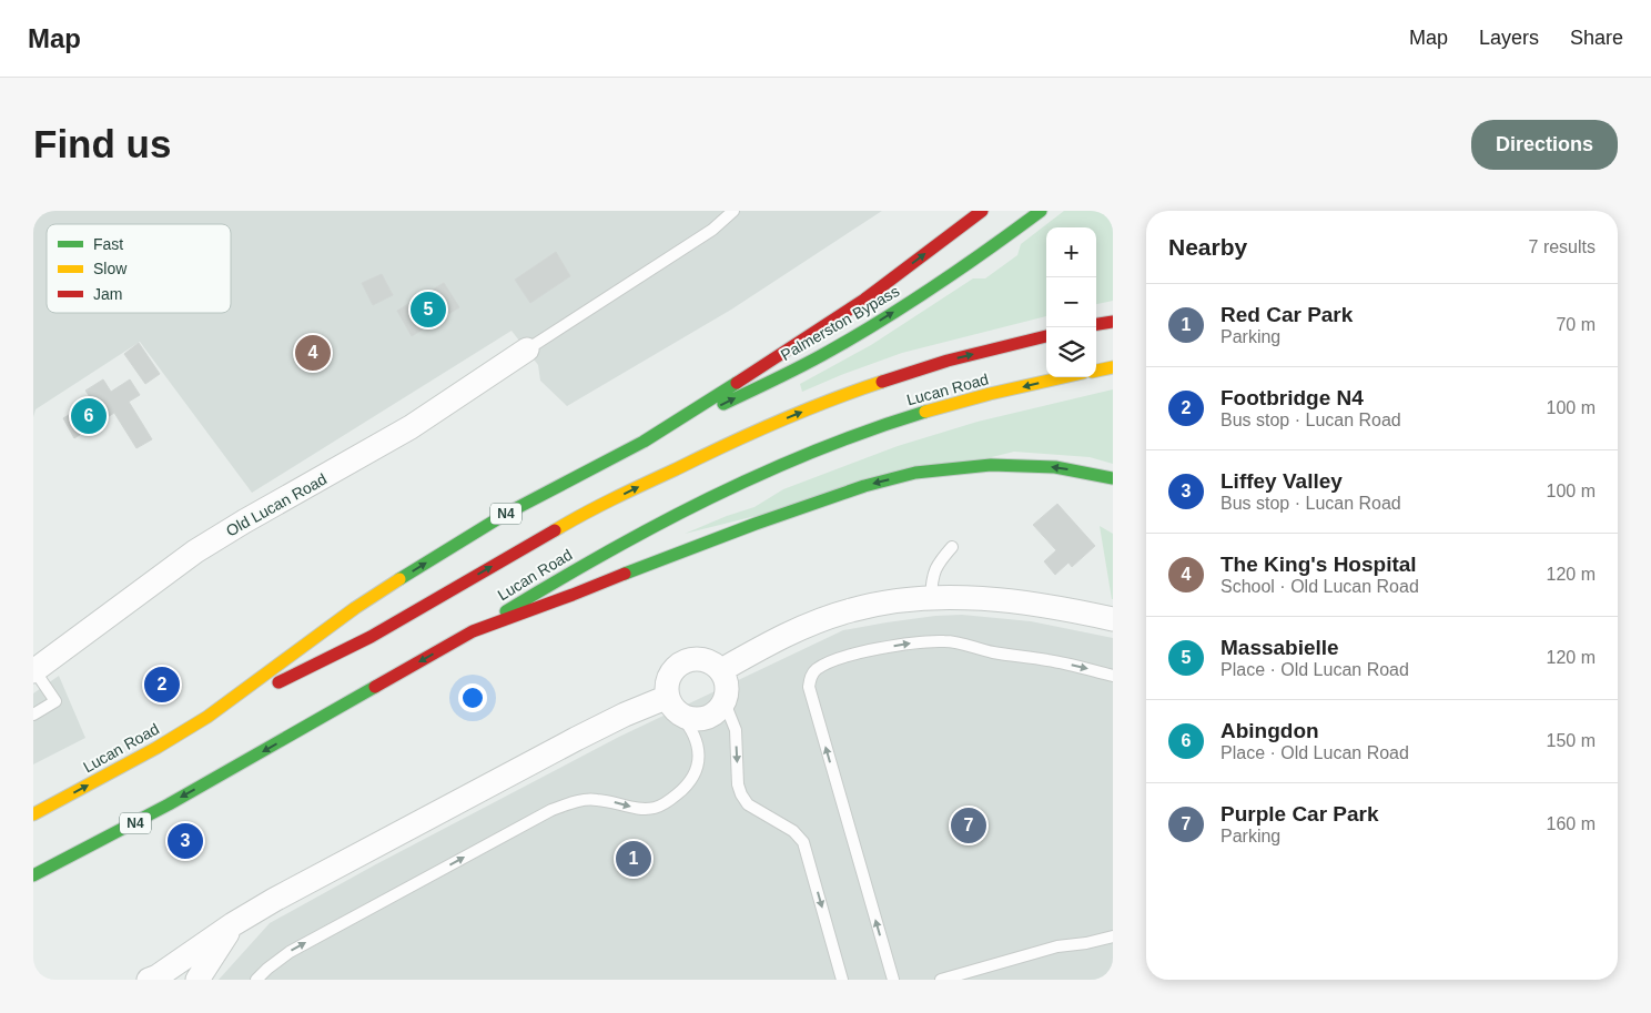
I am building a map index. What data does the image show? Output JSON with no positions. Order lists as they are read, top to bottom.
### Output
{
  "streets": {
    "main road": ["Palmerston Bypass", "Lucan Road", "N4"],
    "street": ["Old Lucan Road"]
  },
  "crossings": [
    ["Palmerston Bypass", "Lucan Road"]
  ],
  "legend": ["Fast", "Slow", "Jam"],
  "page": {
    "header": "Map",
    "nav": ["Map", "Layers", "Share"],
    "buttons": "Directions",
    "title": "Find us",
    "heading": ["Nearby", "7 results"],
    "map_buttons": ["+", "−"],
    "list": [
      {
        "mark": "1",
        "name": "Red Car Park",
        "note": "Parking",
        "value": "70 m"
      },
      {
        "mark": "2",
        "name": "Footbridge N4",
        "note": "Bus stop · Lucan Road",
        "value": "100 m"
      },
      {
        "mark": "3",
        "name": "Liffey Valley",
        "note": "Bus stop · Lucan Road",
        "value": "100 m"
      },
      {
        "mark": "4",
        "name": "The King's Hospital",
        "note": "School · Old Lucan Road",
        "value": "120 m"
      },
      {
        "mark": "5",
        "name": "Massabielle",
        "note": "Place · Old Lucan Road",
        "value": "120 m"
      },
      {
        "mark": "6",
        "name": "Abingdon",
        "note": "Place · Old Lucan Road",
        "value": "150 m"
      },
      {
        "mark": "7",
        "name": "Purple Car Park",
        "note": "Parking",
        "value": "160 m"
      }
    ],
    "pins": [
      "5",
      "4",
      "6",
      "2",
      "7",
      "3",
      "1"
    ]
  }
}
